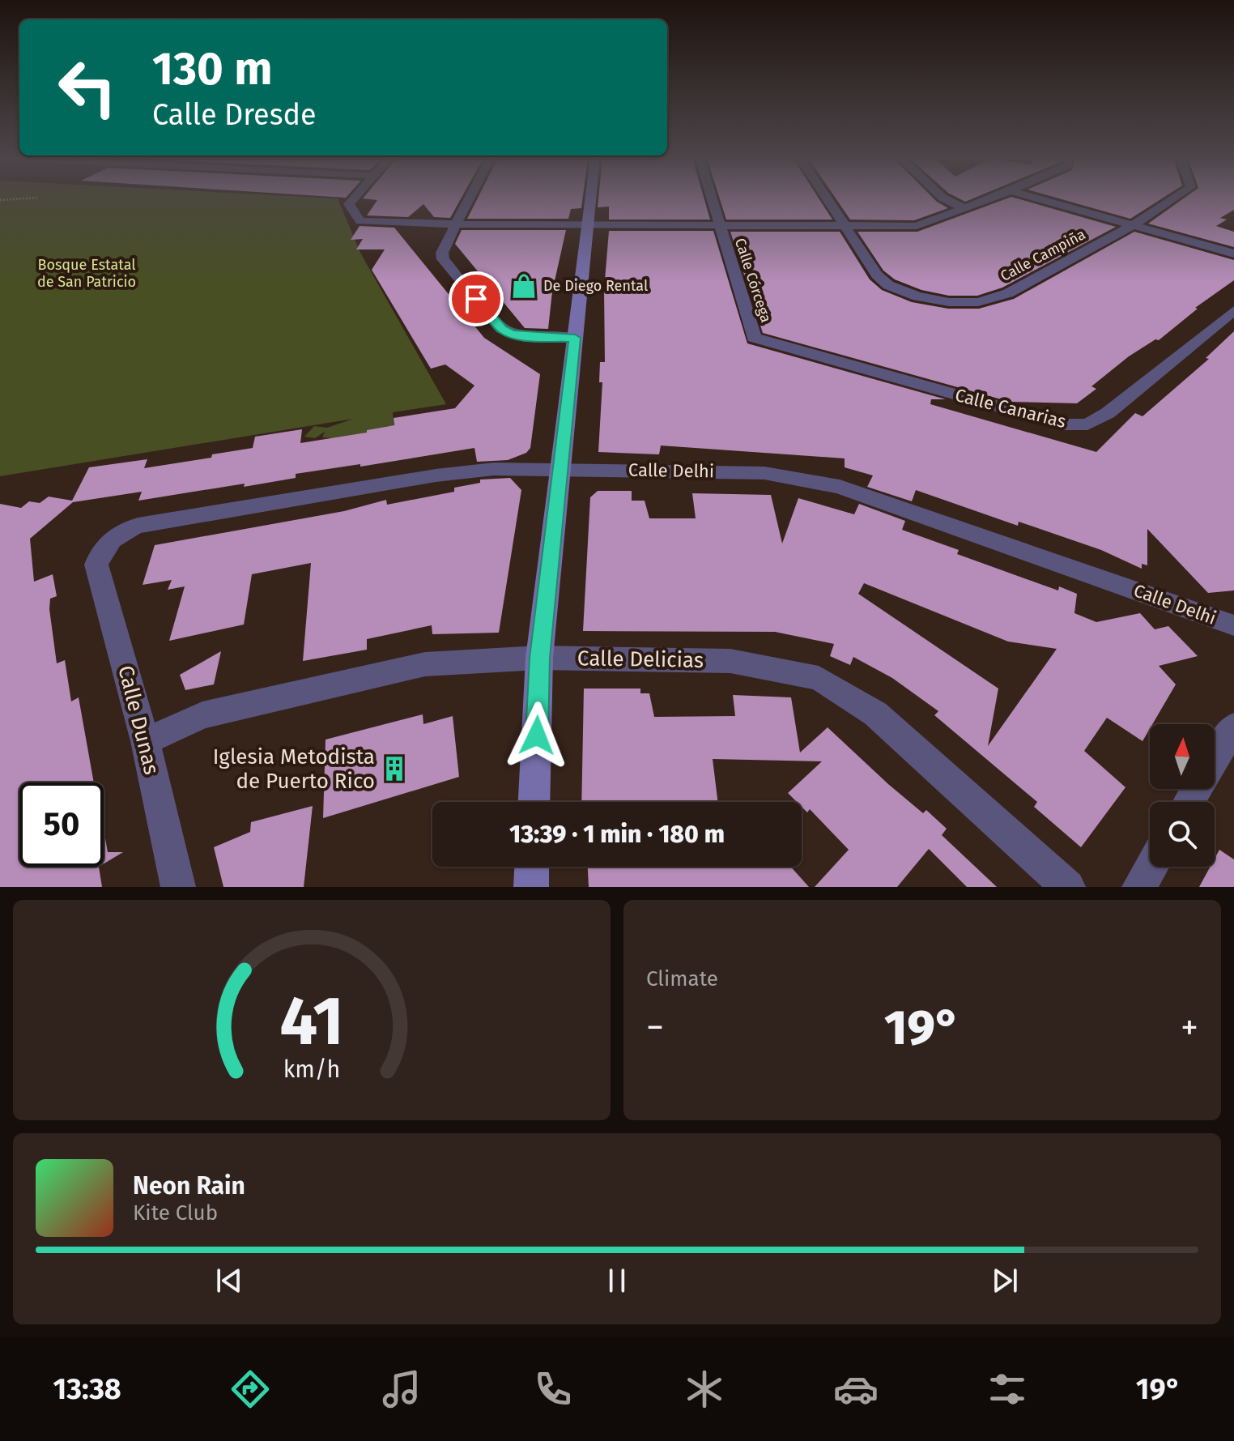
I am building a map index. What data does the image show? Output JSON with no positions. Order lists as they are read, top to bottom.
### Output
{
  "streets": {
    "street": [
      "Calle Campiña",
      "Calle Córcega",
      "Calle Canarias",
      "Calle Delhi",
      "Calle Delicias",
      "Calle Dunas"
    ]
  },
  "crossings": [
    ["Calle Córcega", "Calle Canarias"],
    ["Calle Delhi", "Calle Dunas"],
    ["Calle Delicias", "Calle Dunas"]
  ],
  "parks": ["Bosque Estatal de San Patricio"],
  "places": {
    "shop": ["De Diego Rental"],
    "building": ["Iglesia Metodista de Puerto Rico"]
  },
  "north": "top",
  "page": {
    "turn": ["130 m", "Calle Dresde"],
    "limit": "50",
    "trip": "13:39 · 1 min · 180 m",
    "tile": "Climate",
    "heat": ["−", "19°", "+"],
    "song": ["Neon Rain", "Kite Club"],
    "tabs": ["13:38", "19°"],
    "gauge": ["41", "km/h"]
  }
}
